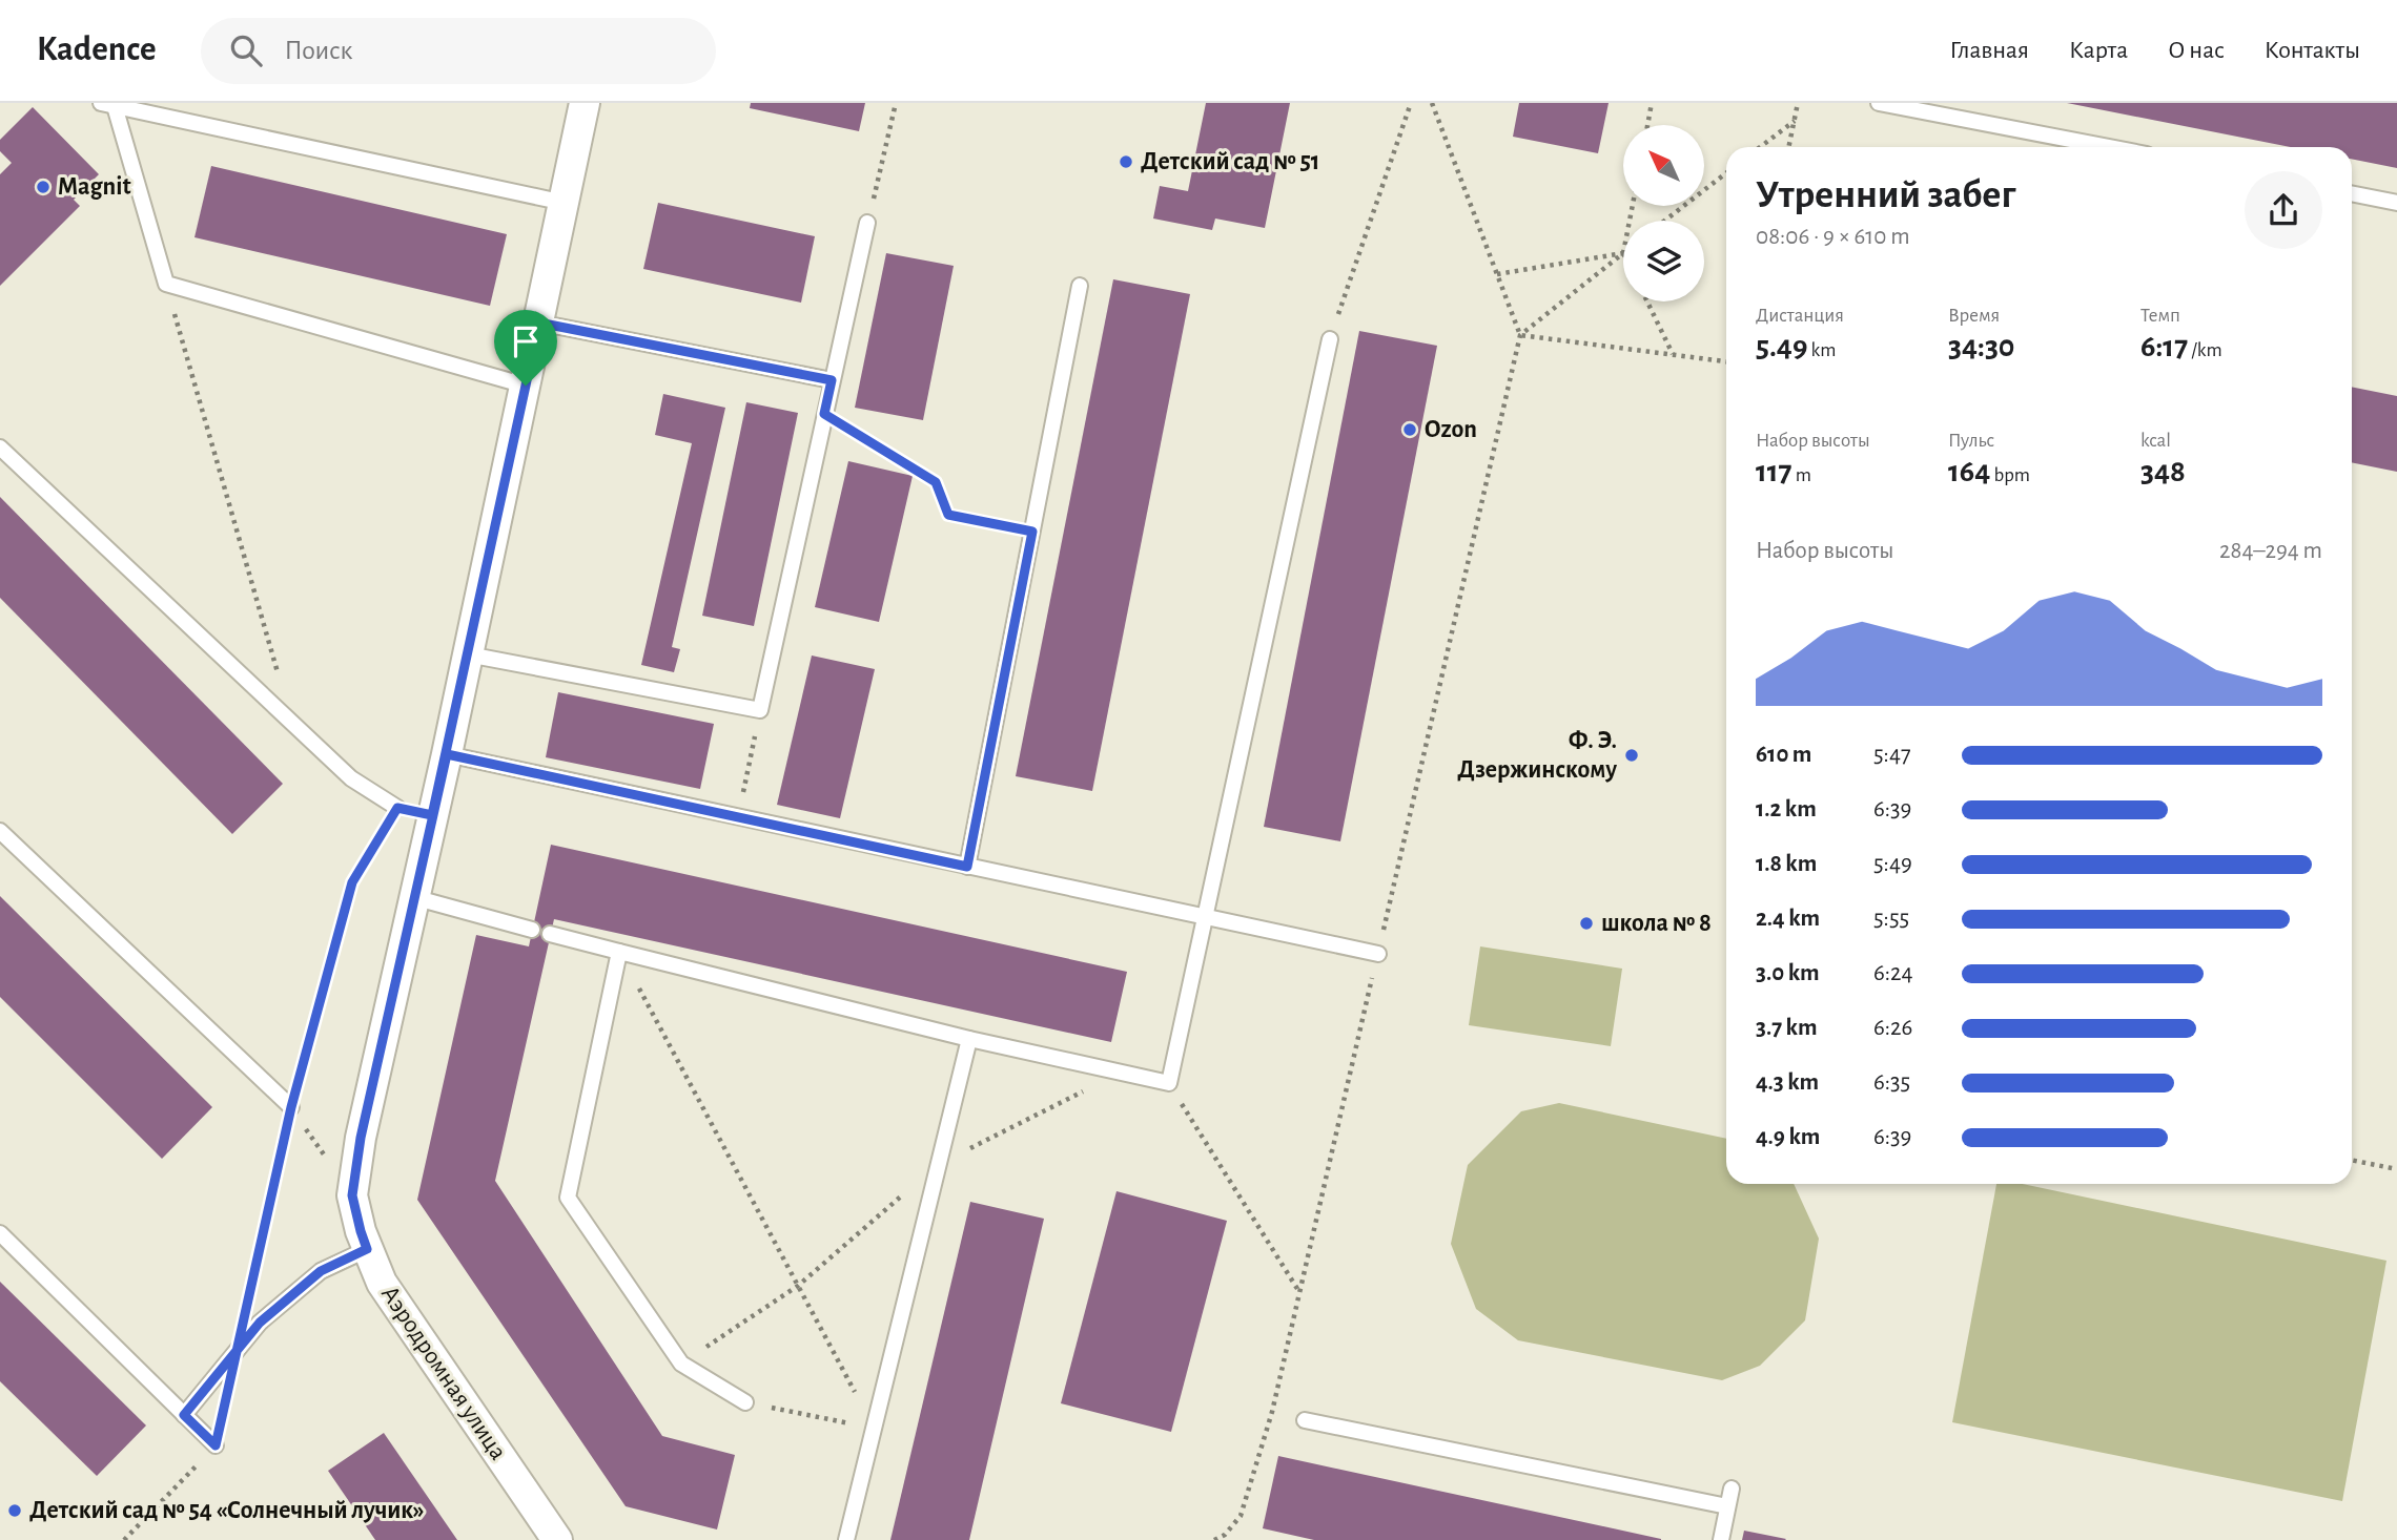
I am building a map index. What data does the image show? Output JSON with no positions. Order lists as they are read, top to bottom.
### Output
{
  "streets": {
    "street": ["Аэродромная улица"]
  },
  "places": [
    "Детский сад № 51",
    "Magnit",
    "Ozon",
    "Ф. Э. Дзержинскому",
    "школа № 8",
    "Детский сад № 54 «Солнечный лучик»"
  ],
  "north": "top left",
  "page": {
    "header": "Kadence",
    "search": "Поиск",
    "nav": [
      "Главная",
      "Карта",
      "О нас",
      "Контакты"
    ],
    "heading": ["Утренний забег", "08:06 · 9 × 610 m"],
    "stats": [
      ["Дистанция", "5.49 km"],
      ["Время", "34:30"],
      ["Темп", "6:17 /km"],
      ["Набор высоты", "117 m"],
      ["Пульс", "164 bpm"],
      ["kcal", "348"]
    ],
    "chart": ["Набор высоты", "284–294 m"],
    "list": [
      {
        "name": "610 m",
        "note": "5:47"
      },
      {
        "name": "1.2 km",
        "note": "6:39"
      },
      {
        "name": "1.8 km",
        "note": "5:49"
      },
      {
        "name": "2.4 km",
        "note": "5:55"
      },
      {
        "name": "3.0 km",
        "note": "6:24"
      },
      {
        "name": "3.7 km",
        "note": "6:26"
      },
      {
        "name": "4.3 km",
        "note": "6:35"
      },
      {
        "name": "4.9 km",
        "note": "6:39"
      }
    ]
  }
}
